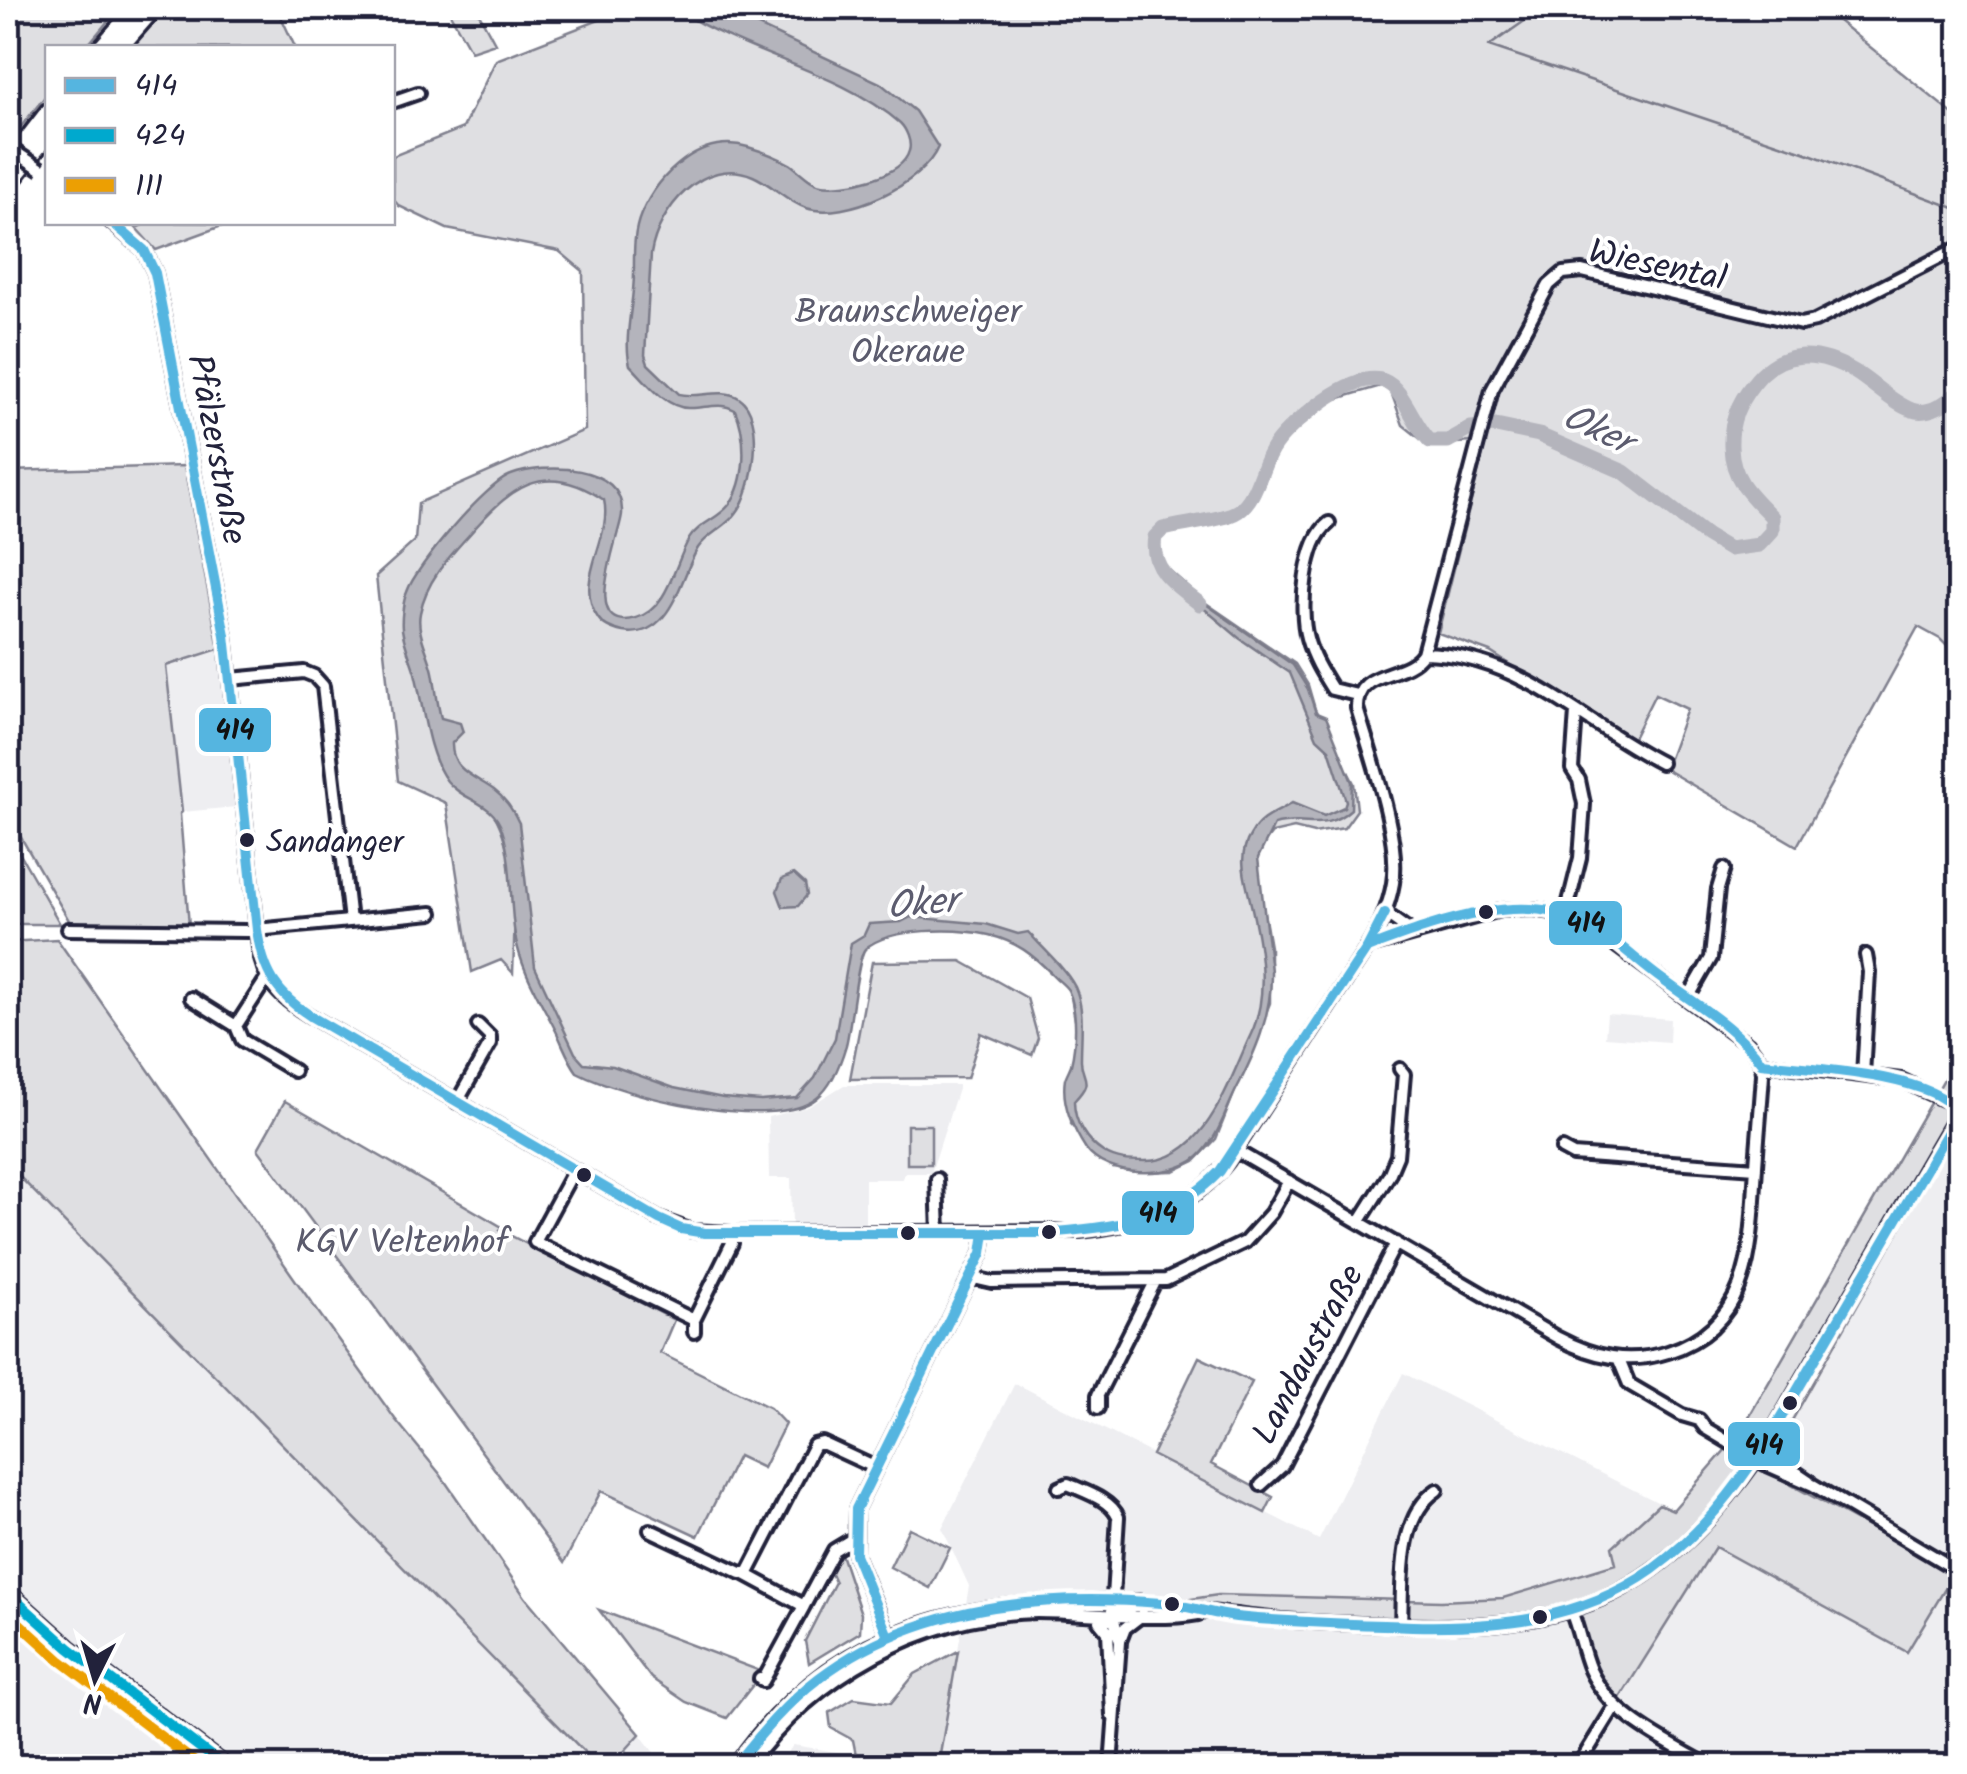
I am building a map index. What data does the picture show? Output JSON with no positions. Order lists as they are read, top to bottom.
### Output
{
  "streets": {
    "street": ["Wiesental", "Pfälzerstraße", "Landaustraße"]
  },
  "water": ["Oker"],
  "parks": ["Braunschweiger Okeraue", "KGV Veltenhof"],
  "places": ["Sandanger"],
  "lines": ["transit line 414", "transit line 424", "transit line 111"],
  "legend": ["414", "424", "111"],
  "north": "bottom"
}
